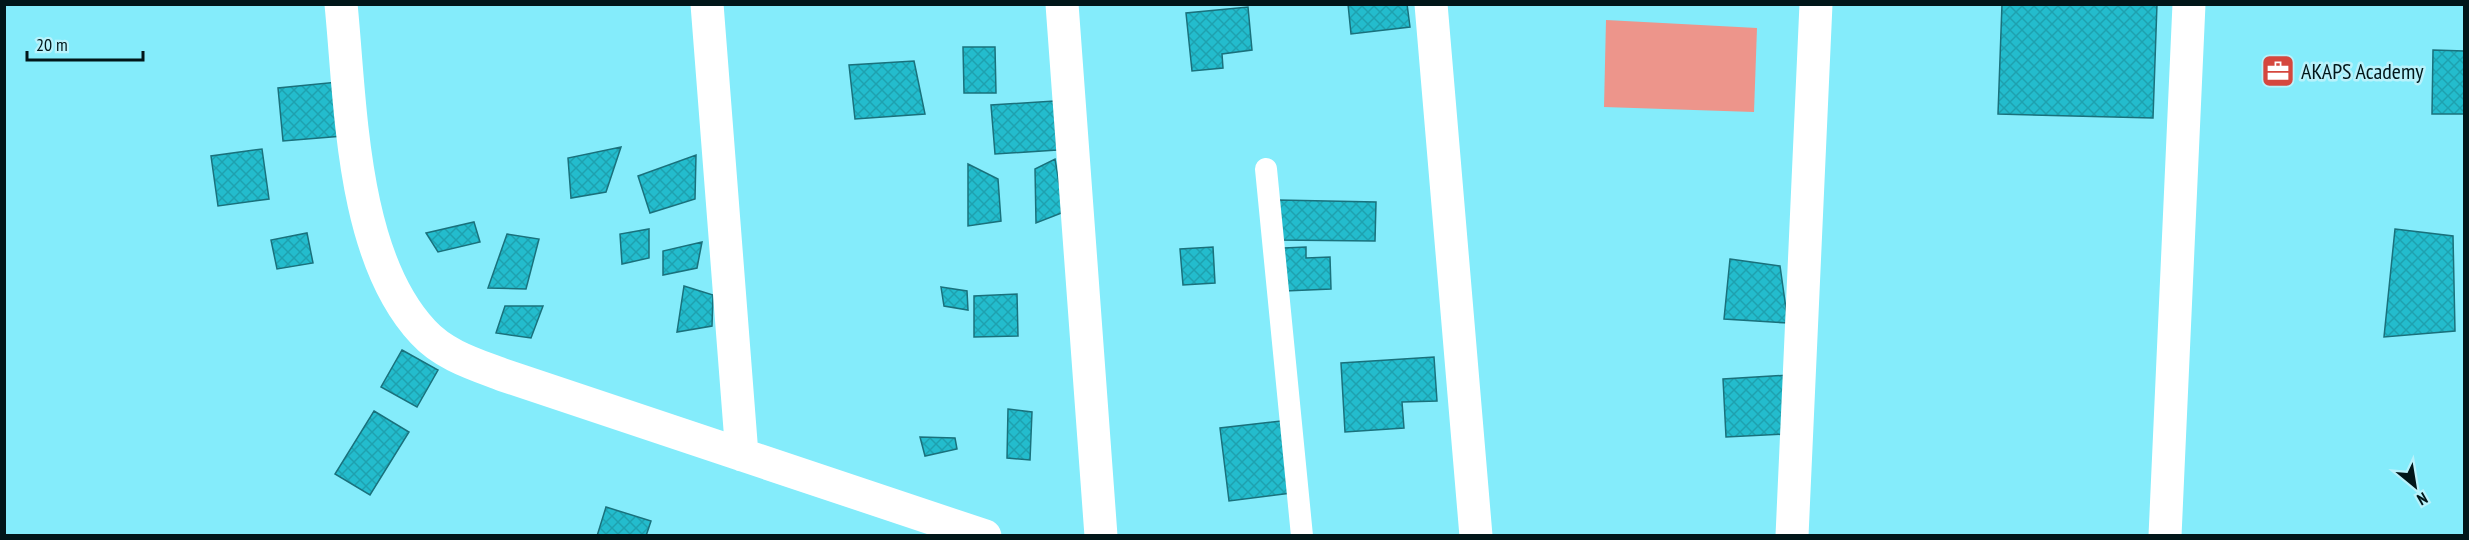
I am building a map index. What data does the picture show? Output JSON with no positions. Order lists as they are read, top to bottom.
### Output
{
  "places": {
    "office": ["AKAPS Academy"]
  },
  "scale_bar": "20 m",
  "north": "bottom right"
}
